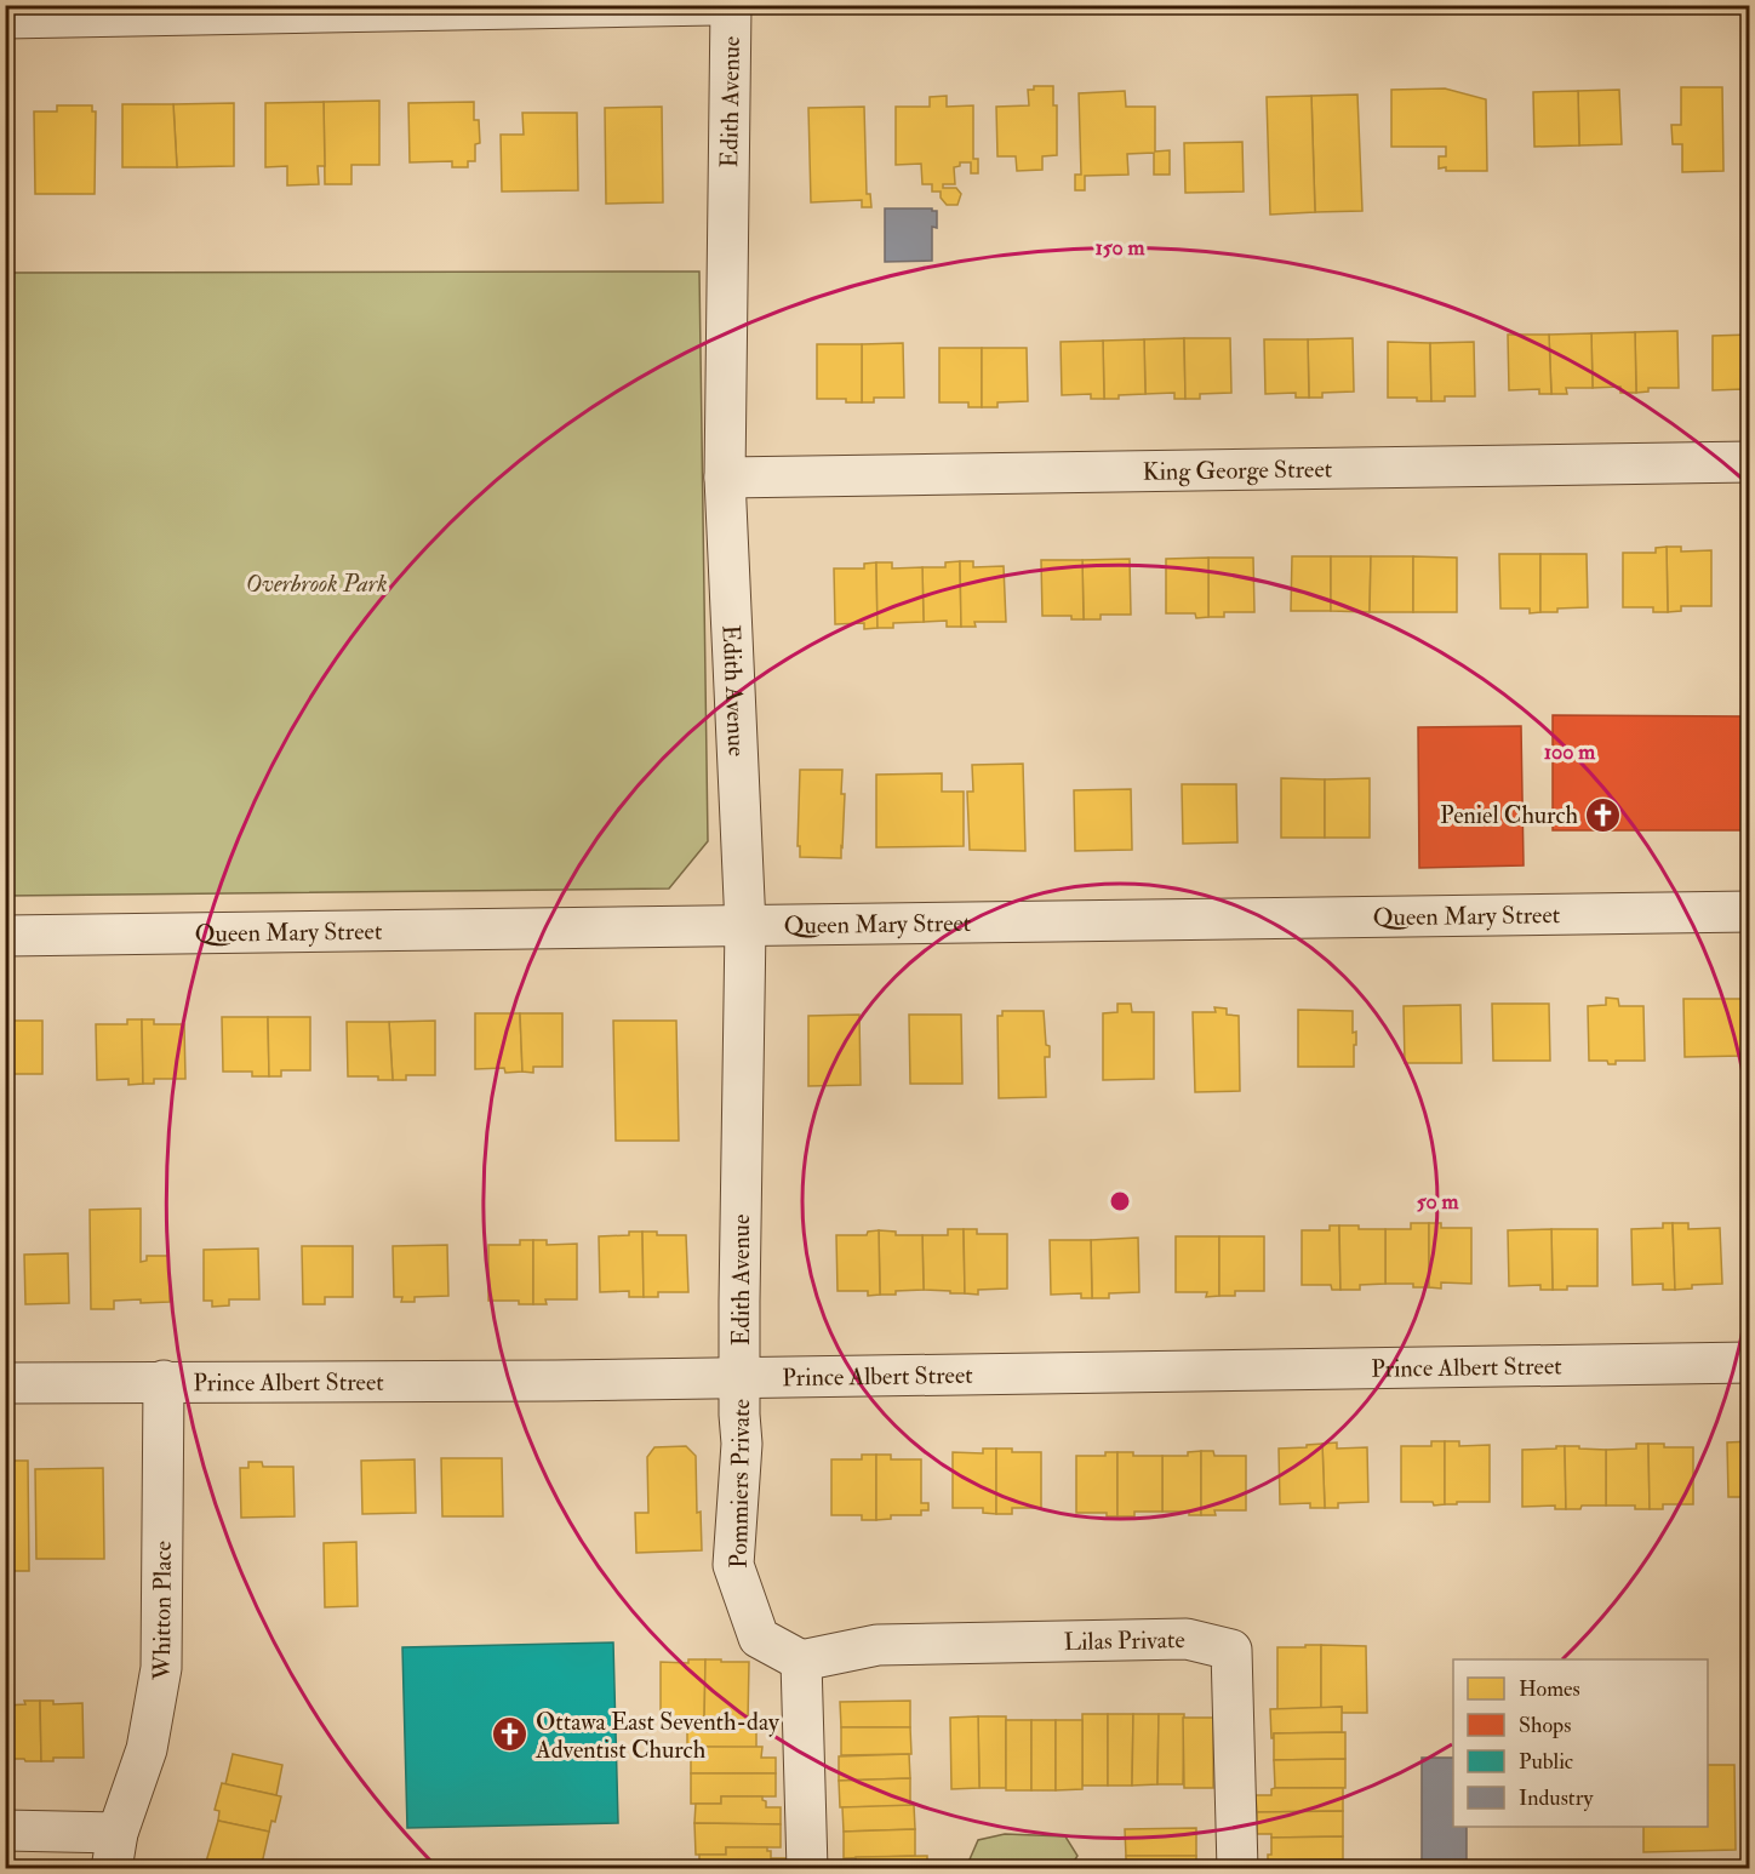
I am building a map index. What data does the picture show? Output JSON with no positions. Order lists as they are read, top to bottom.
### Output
{
  "streets": {
    "street": [
      "Edith Avenue",
      "King George Street",
      "Queen Mary Street",
      "Prince Albert Street",
      "Pommiers Private",
      "Whitton Place",
      "Lilas Private"
    ]
  },
  "crossings": [
    ["Edith Avenue", "King George Street"],
    ["Edith Avenue", "Queen Mary Street"],
    ["Edith Avenue", "Prince Albert Street"],
    ["Edith Avenue", "Pommiers Private"],
    ["Prince Albert Street", "Pommiers Private"],
    ["Prince Albert Street", "Whitton Place"],
    ["Pommiers Private", "Lilas Private"]
  ],
  "parks": ["Overbrook Park"],
  "places": {
    "church": ["Peniel Church", "Ottawa East Seventh-day Adventist Church"]
  },
  "legend": [
    "Homes",
    "Shops",
    "Public",
    "Industry"
  ],
  "rings": ["150 m", "100 m", "50 m"]
}
